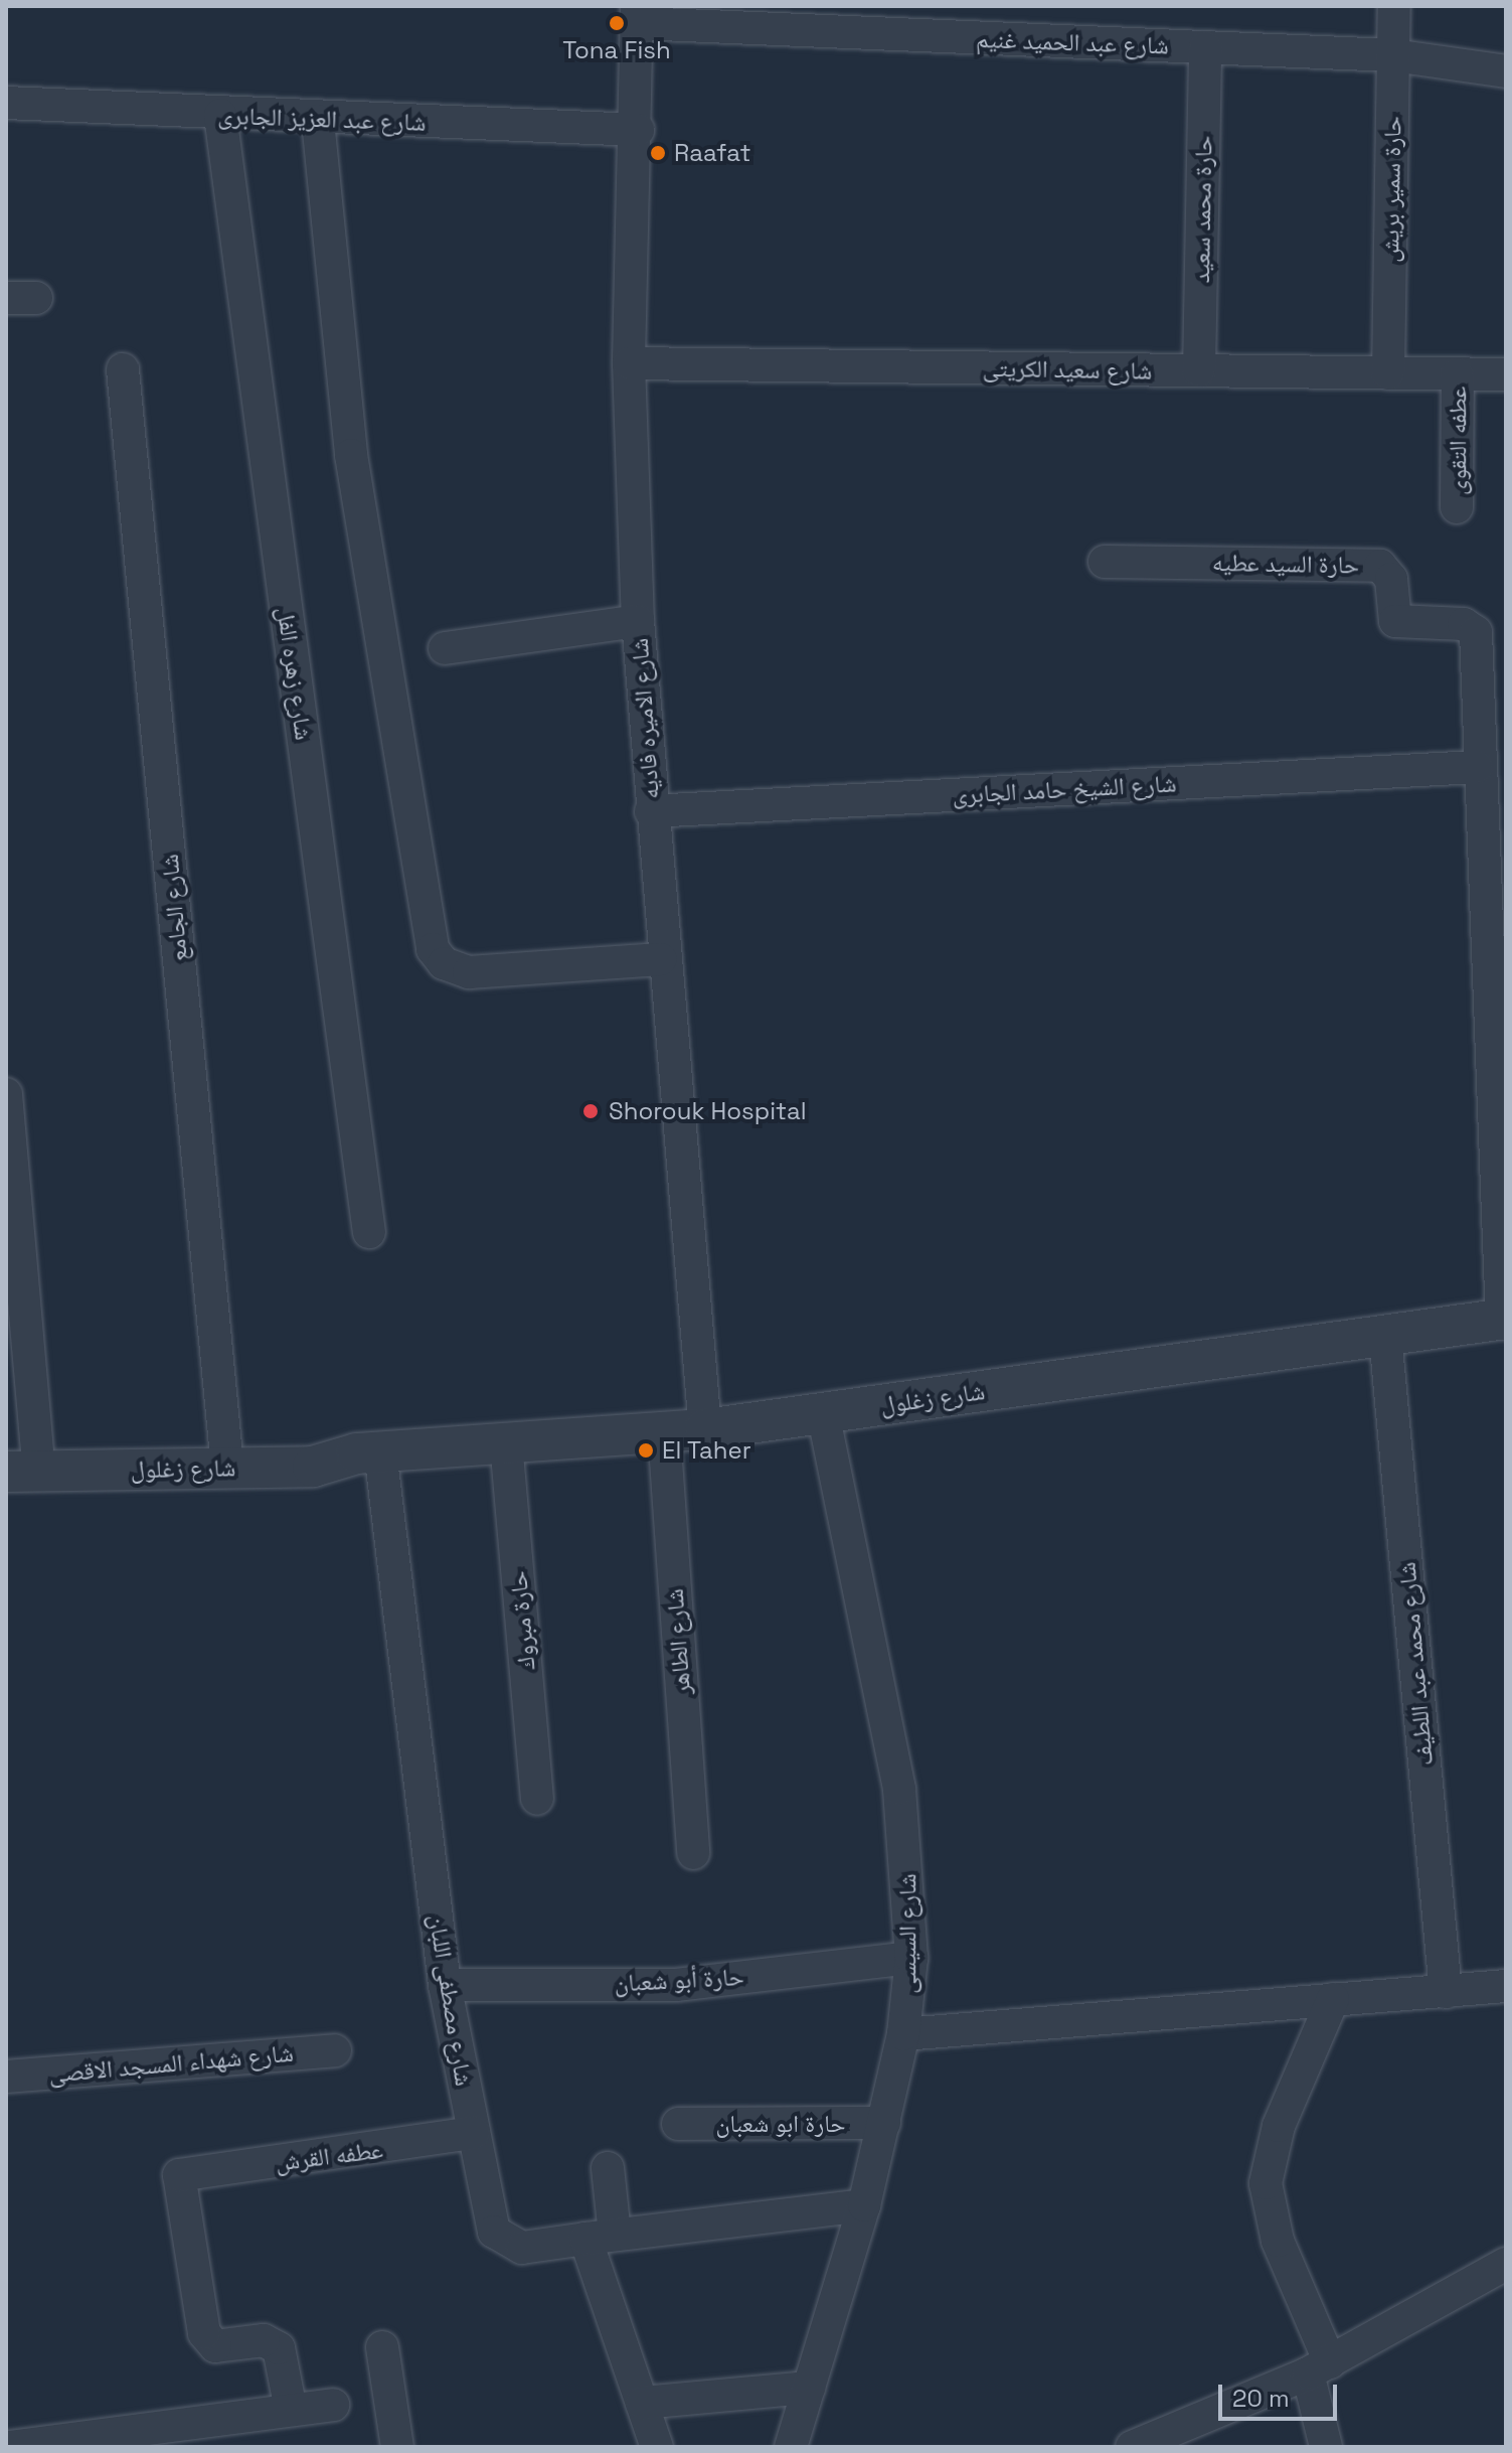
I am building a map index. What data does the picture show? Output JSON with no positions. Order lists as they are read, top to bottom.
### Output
{
  "streets": {
    "street": [
      "شارع عبد الحميد غنيم",
      "شارع عبد العزيز الجابرى",
      "حارة سمير بريش",
      "حارة محمد سعيد",
      "شارع سعيد الكريتى",
      "عطفه التقوى",
      "حارة السيد عطيه",
      "شارع زهره الفل",
      "شارع الاميره فاديه",
      "شارع الشيخ حامد الجابرى",
      "شارع الجامع",
      "شارع زغلول",
      "حارة مبروك",
      "شارع الطاهر",
      "شارع محمد عبد اللطيف",
      "شارع السيسى",
      "حارة أبو شعبان",
      "شارع مصطفى اللبان",
      "شارع شهداء المسجد الاقصى",
      "حارة ابو شعبان",
      "عطفه القرش"
    ]
  },
  "crossings": [
    ["شارع عبد الحميد غنيم", "حارة سمير بريش"],
    ["شارع عبد الحميد غنيم", "حارة محمد سعيد"],
    ["شارع عبد الحميد غنيم", "شارع الاميره فاديه"],
    ["شارع عبد العزيز الجابرى", "شارع زهره الفل"],
    ["شارع عبد العزيز الجابرى", "شارع الاميره فاديه"],
    ["حارة سمير بريش", "شارع سعيد الكريتى"],
    ["حارة محمد سعيد", "شارع سعيد الكريتى"],
    ["شارع سعيد الكريتى", "عطفه التقوى"],
    ["شارع سعيد الكريتى", "شارع الاميره فاديه"],
    ["حارة السيد عطيه", "شارع الشيخ حامد الجابرى"],
    ["شارع الاميره فاديه", "شارع الشيخ حامد الجابرى"],
    ["شارع الاميره فاديه", "شارع زغلول"],
    ["شارع الجامع", "شارع زغلول"],
    ["شارع زغلول", "حارة مبروك"],
    ["شارع زغلول", "شارع الطاهر"],
    ["شارع زغلول", "شارع محمد عبد اللطيف"],
    ["شارع زغلول", "شارع السيسى"],
    ["شارع زغلول", "شارع مصطفى اللبان"],
    ["شارع السيسى", "حارة أبو شعبان"],
    ["شارع السيسى", "حارة ابو شعبان"],
    ["حارة أبو شعبان", "شارع مصطفى اللبان"],
    ["شارع مصطفى اللبان", "عطفه القرش"]
  ],
  "places": [
    "Tona Fish",
    "Raafat",
    "Shorouk Hospital",
    "El Taher"
  ],
  "scale_bar": "20 m"
}
